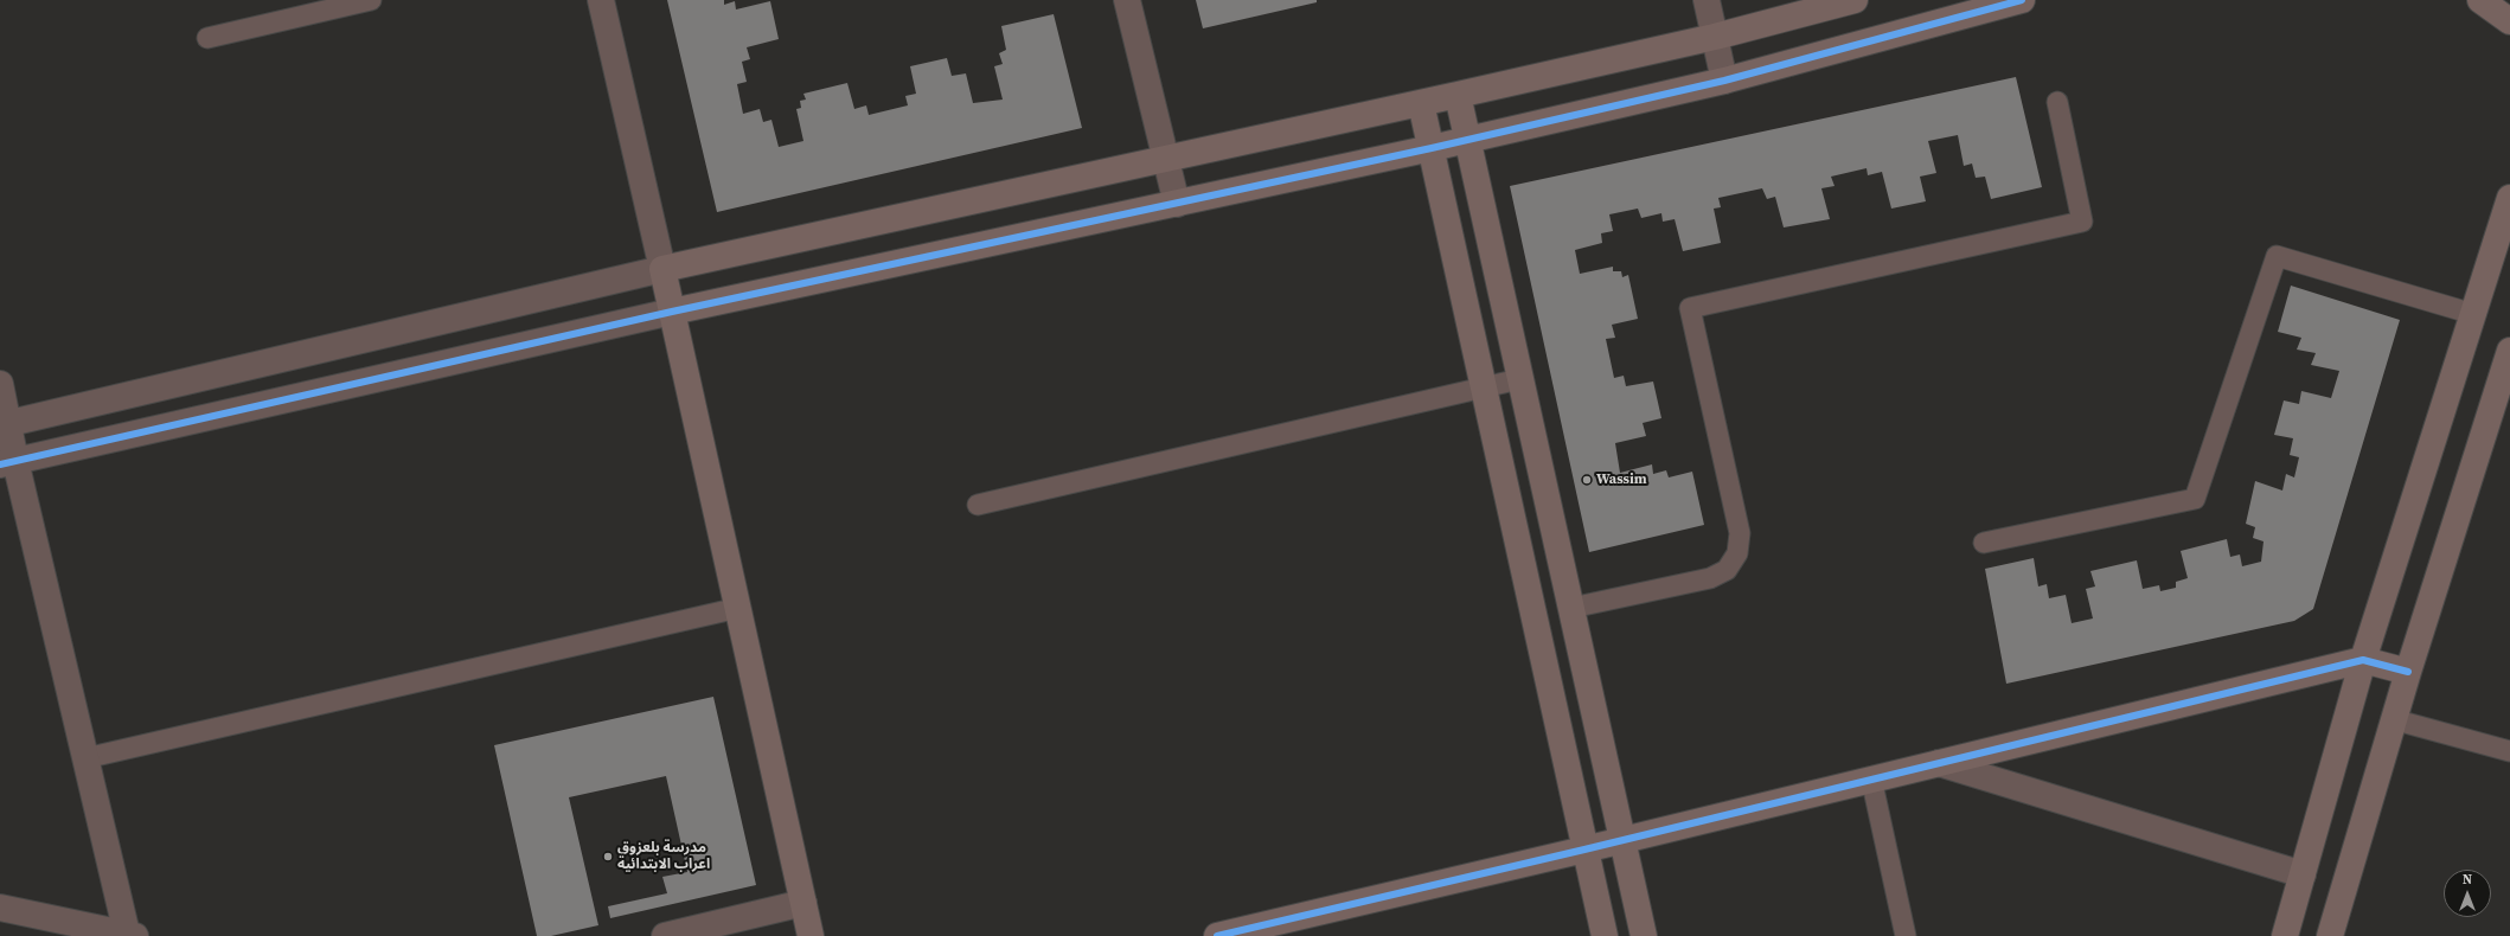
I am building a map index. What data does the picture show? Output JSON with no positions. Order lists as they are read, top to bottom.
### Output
{
  "places": ["Wassim", "مدرسة بلعزوق اعراب الابتدائية"],
  "north": "top"
}
